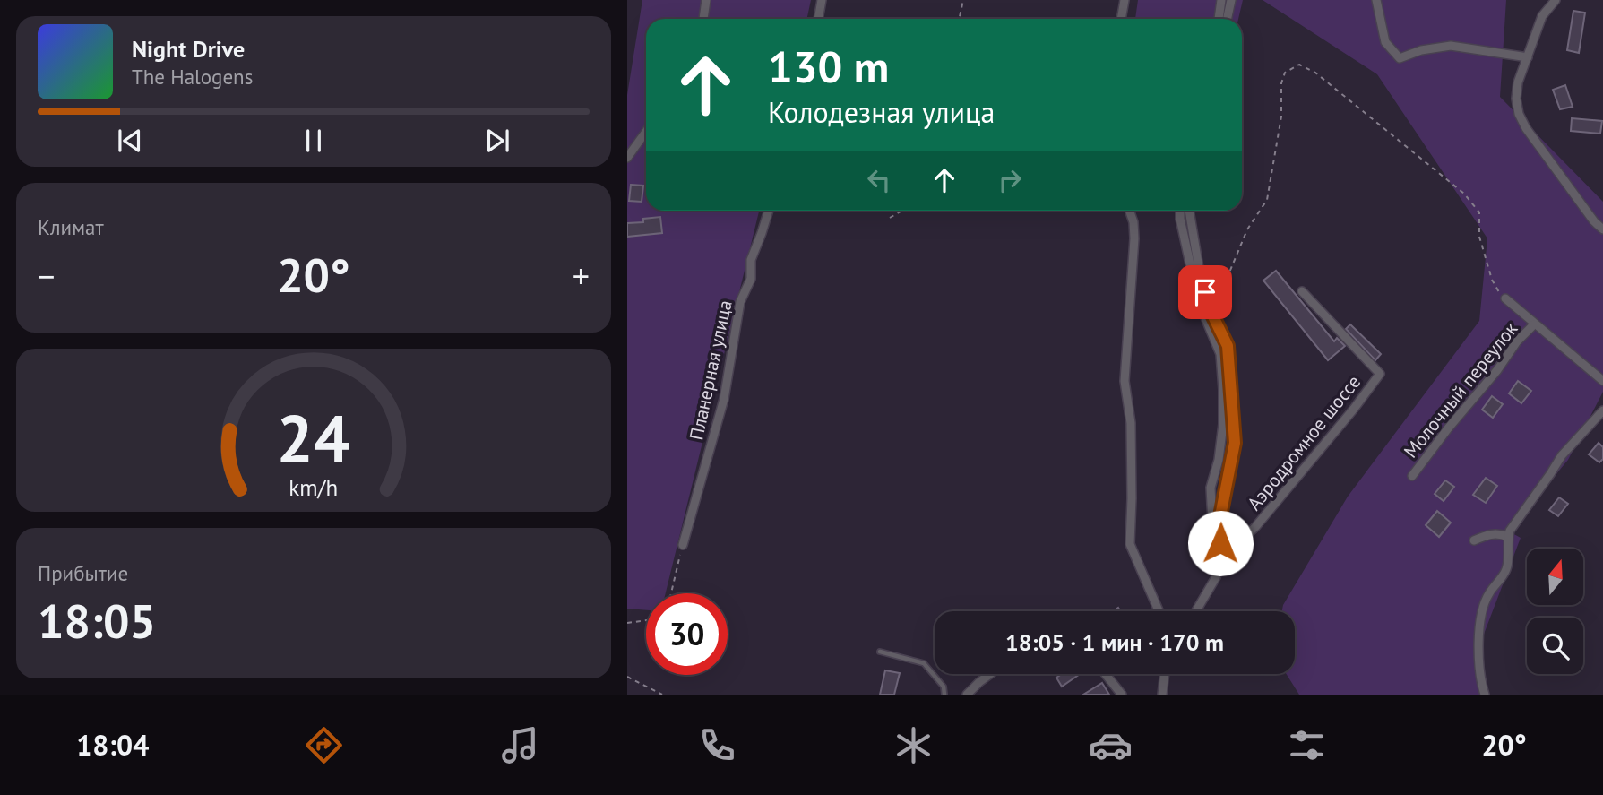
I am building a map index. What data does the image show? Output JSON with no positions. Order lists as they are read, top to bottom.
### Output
{
  "streets": {
    "street": ["Планерная улица", "Молочный переулок", "Аэродромное шоссе"]
  },
  "north": "top",
  "page": {
    "turn": ["130 m", "Колодезная улица"],
    "song": ["Night Drive", "The Halogens"],
    "tile": [
      "Климат",
      ["Прибытие", "18:05"]
    ],
    "heat": ["−", "20°", "+"],
    "limit": "30",
    "trip": "18:05 · 1 мин · 170 m",
    "tabs": ["18:04", "20°"],
    "gauge": ["24", "km/h"]
  }
}
